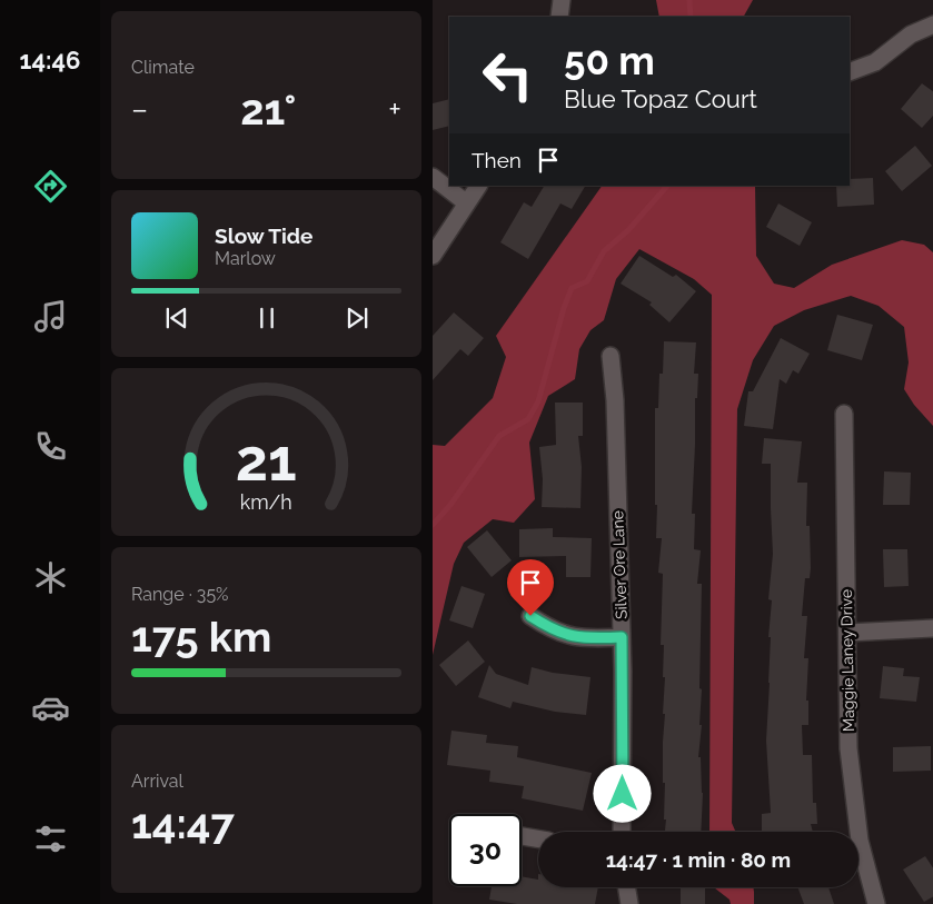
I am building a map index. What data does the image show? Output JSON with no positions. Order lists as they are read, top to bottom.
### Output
{
  "streets": {
    "street": ["Silver Ore Lane", "Maggie Laney Drive"]
  },
  "page": {
    "tabs": "14:46",
    "tile": [
      "Climate",
      ["Range · 35%", "175 km"],
      ["Arrival", "14:47"]
    ],
    "turn": ["50 m", "Blue Topaz Court"],
    "heat": ["−", "21°", "+"],
    "then": "Then",
    "song": ["Slow Tide", "Marlow"],
    "limit": "30",
    "trip": "14:47 · 1 min · 80 m",
    "gauge": ["21", "km/h"]
  }
}
